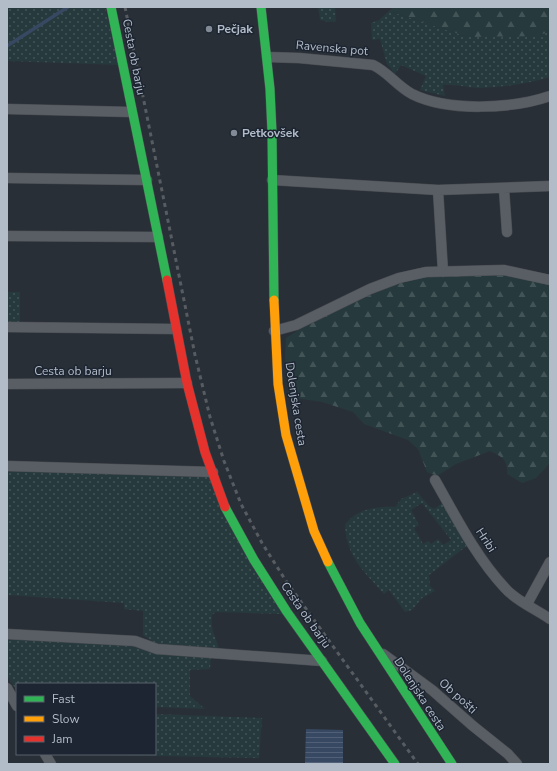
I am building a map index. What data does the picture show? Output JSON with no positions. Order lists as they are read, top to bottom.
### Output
{
  "streets": {
    "street": [
      "Ravenska pot",
      "Cesta ob barju",
      "Dolenjska cesta",
      "Hribi",
      "Ob pošti"
    ]
  },
  "crossings": [
    ["Ravenska pot", "Dolenjska cesta"],
    ["Dolenjska cesta", "Ob pošti"]
  ],
  "places": ["Pečjak", "Petkovšek"],
  "legend": ["Fast", "Slow", "Jam"]
}
